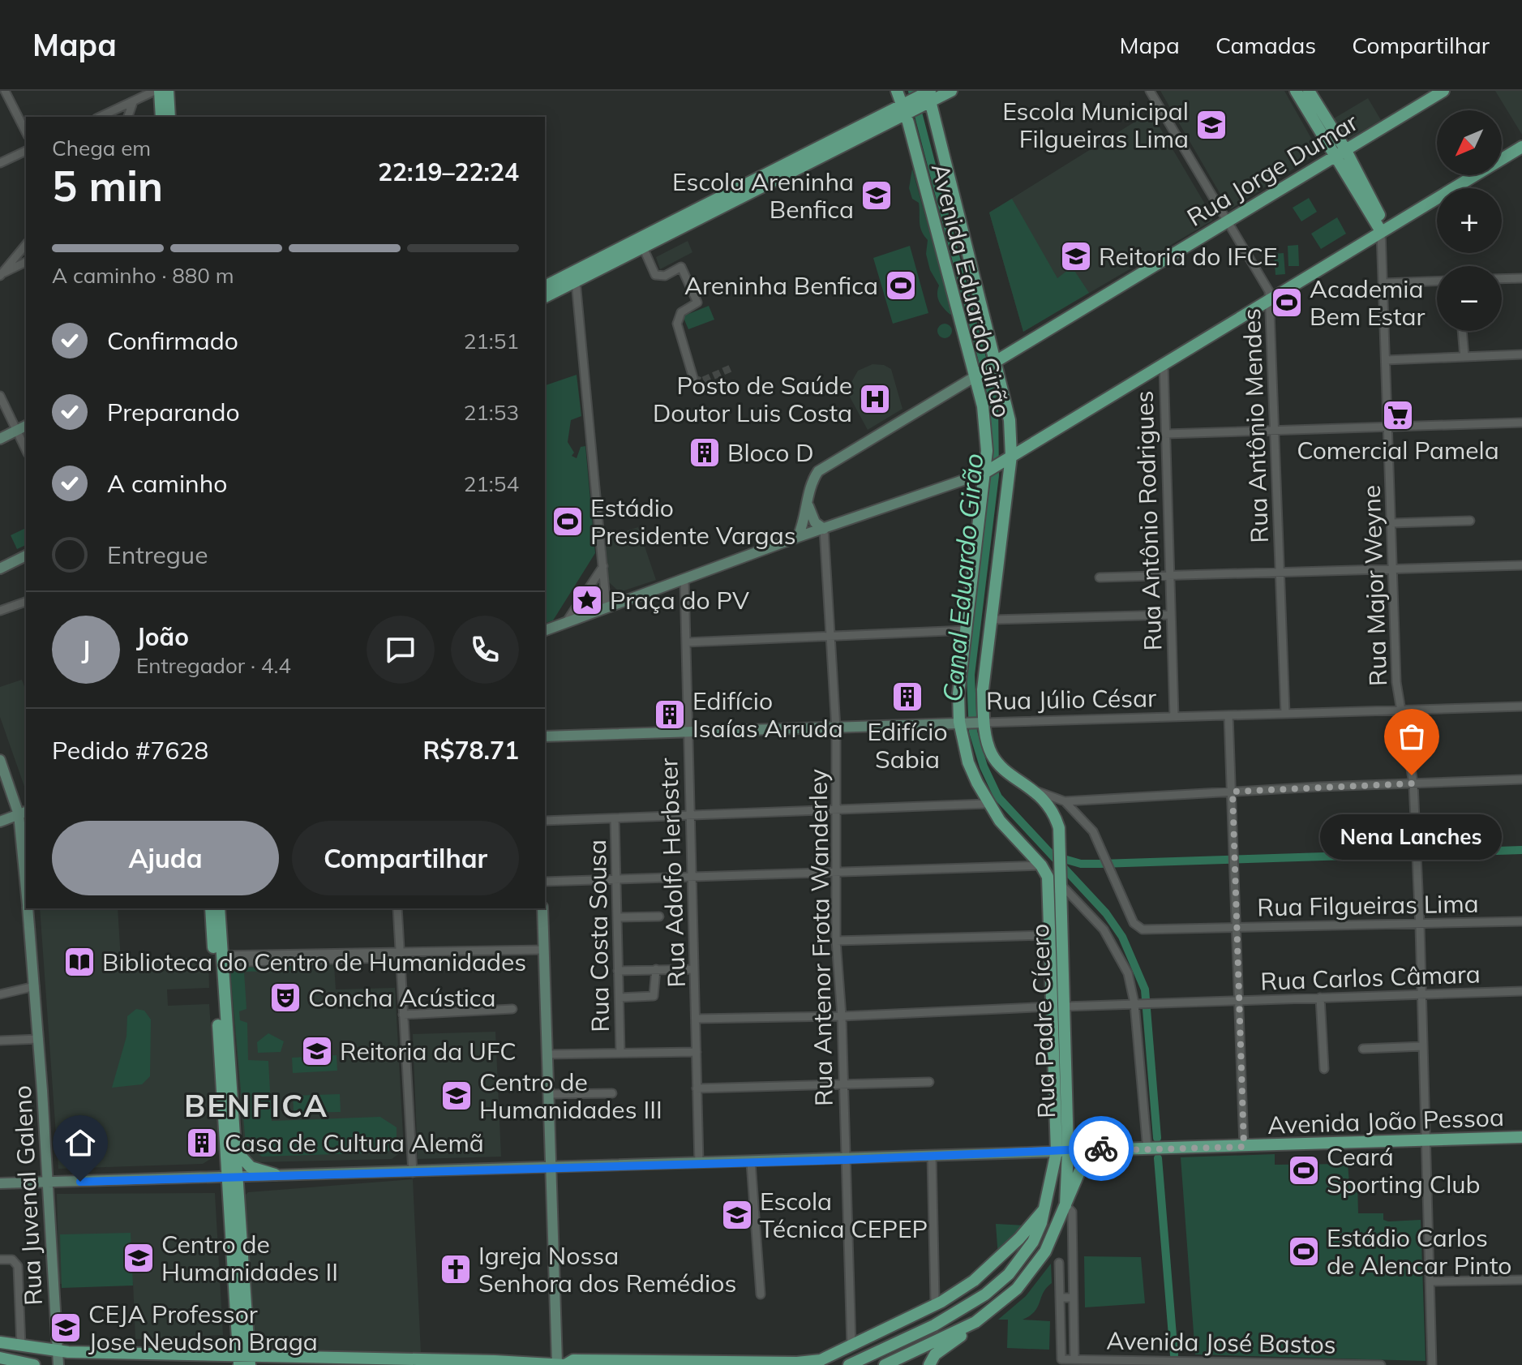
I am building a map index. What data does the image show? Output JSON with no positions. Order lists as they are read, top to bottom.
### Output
{
  "streets": {
    "main road": [
      "Rua Jorge Dumar",
      "Avenida Eduardo Girão",
      "Rua Padre Cícero",
      "Avenida João Pessoa"
    ],
    "street": [
      "Rua Antônio Mendes",
      "Rua Antônio Rodrigues",
      "Rua Major Weyne",
      "Rua Júlio César",
      "Rua Adolfo Herbster",
      "Rua Filgueiras Lima",
      "Rua Costa Sousa",
      "Rua Antenor Frota Wanderley",
      "Rua Carlos Câmara",
      "Rua Juvenal Galeno",
      "Avenida José Bastos"
    ]
  },
  "crossings": [
    ["Rua Jorge Dumar", "Avenida Eduardo Girão"],
    ["Rua Jorge Dumar", "Rua Antônio Mendes"],
    ["Avenida Eduardo Girão", "Rua Júlio César"],
    ["Avenida Eduardo Girão", "Rua Padre Cícero"],
    ["Rua Antônio Mendes", "Rua Júlio César"],
    ["Rua Antônio Rodrigues", "Rua Júlio César"],
    ["Rua Major Weyne", "Rua Júlio César"],
    ["Rua Major Weyne", "Rua Filgueiras Lima"],
    ["Rua Major Weyne", "Rua Carlos Câmara"],
    ["Rua Major Weyne", "Avenida João Pessoa"],
    ["Rua Júlio César", "Rua Adolfo Herbster"],
    ["Rua Júlio César", "Rua Antenor Frota Wanderley"],
    ["Rua Adolfo Herbster", "Rua Carlos Câmara"],
    ["Rua Antenor Frota Wanderley", "Rua Carlos Câmara"],
    ["Rua Carlos Câmara", "Rua Padre Cícero"],
    ["Rua Padre Cícero", "Avenida João Pessoa"],
    ["Rua Padre Cícero", "Avenida José Bastos"]
  ],
  "districts": ["BENFICA"],
  "water": ["Canal Eduardo Girão"],
  "places": {
    "school or university": [
      "Escola Municipal Filgueiras Lima",
      "Escola Areninha Benfica",
      "Reitoria do IFCE",
      "Reitoria da UFC",
      "Centro de Humanidades III",
      "Escola Técnica CEPEP",
      "Centro de Humanidades II",
      "CEJA Professor Jose Neudson Braga"
    ],
    "sports": [
      "Areninha Benfica",
      "Academia Bem Estar",
      "Estádio Presidente Vargas",
      "Ceará Sporting Club",
      "Estádio Carlos de Alencar Pinto"
    ],
    "hospital": ["Posto de Saúde Doutor Luis Costa"],
    "supermarket": ["Comercial Pamela"],
    "building": [
      "Bloco D",
      "Edifício Sabia",
      "Edifício Isaías Arruda",
      "Casa de Cultura Alemã"
    ],
    "place": ["Praça do PV"],
    "other": ["Nena Lanches"],
    "library": ["Biblioteca do Centro de Humanidades"],
    "theatre": ["Concha Acústica"],
    "church": ["Igreja Nossa Senhora dos Remédios"]
  },
  "north": "bottom left",
  "page": {
    "header": "Mapa",
    "nav": ["Mapa", "Camadas", "Compartilhar"],
    "map_buttons": ["+", "−"],
    "heading": ["5 min", "Chega em", "22:19–22:24"],
    "panel": [
      "João",
      "Entregador · 4.4",
      "Pedido #7628",
      "R$78.71"
    ],
    "bar": "A caminho · 880 m",
    "list": [
      ["Confirmado", "21:51"],
      ["Preparando", "21:53"],
      ["A caminho", "21:54"],
      "Entregue"
    ],
    "round": "J",
    "buttons": ["Ajuda", "Compartilhar"],
    "bubble": "Nena Lanches"
  }
}
